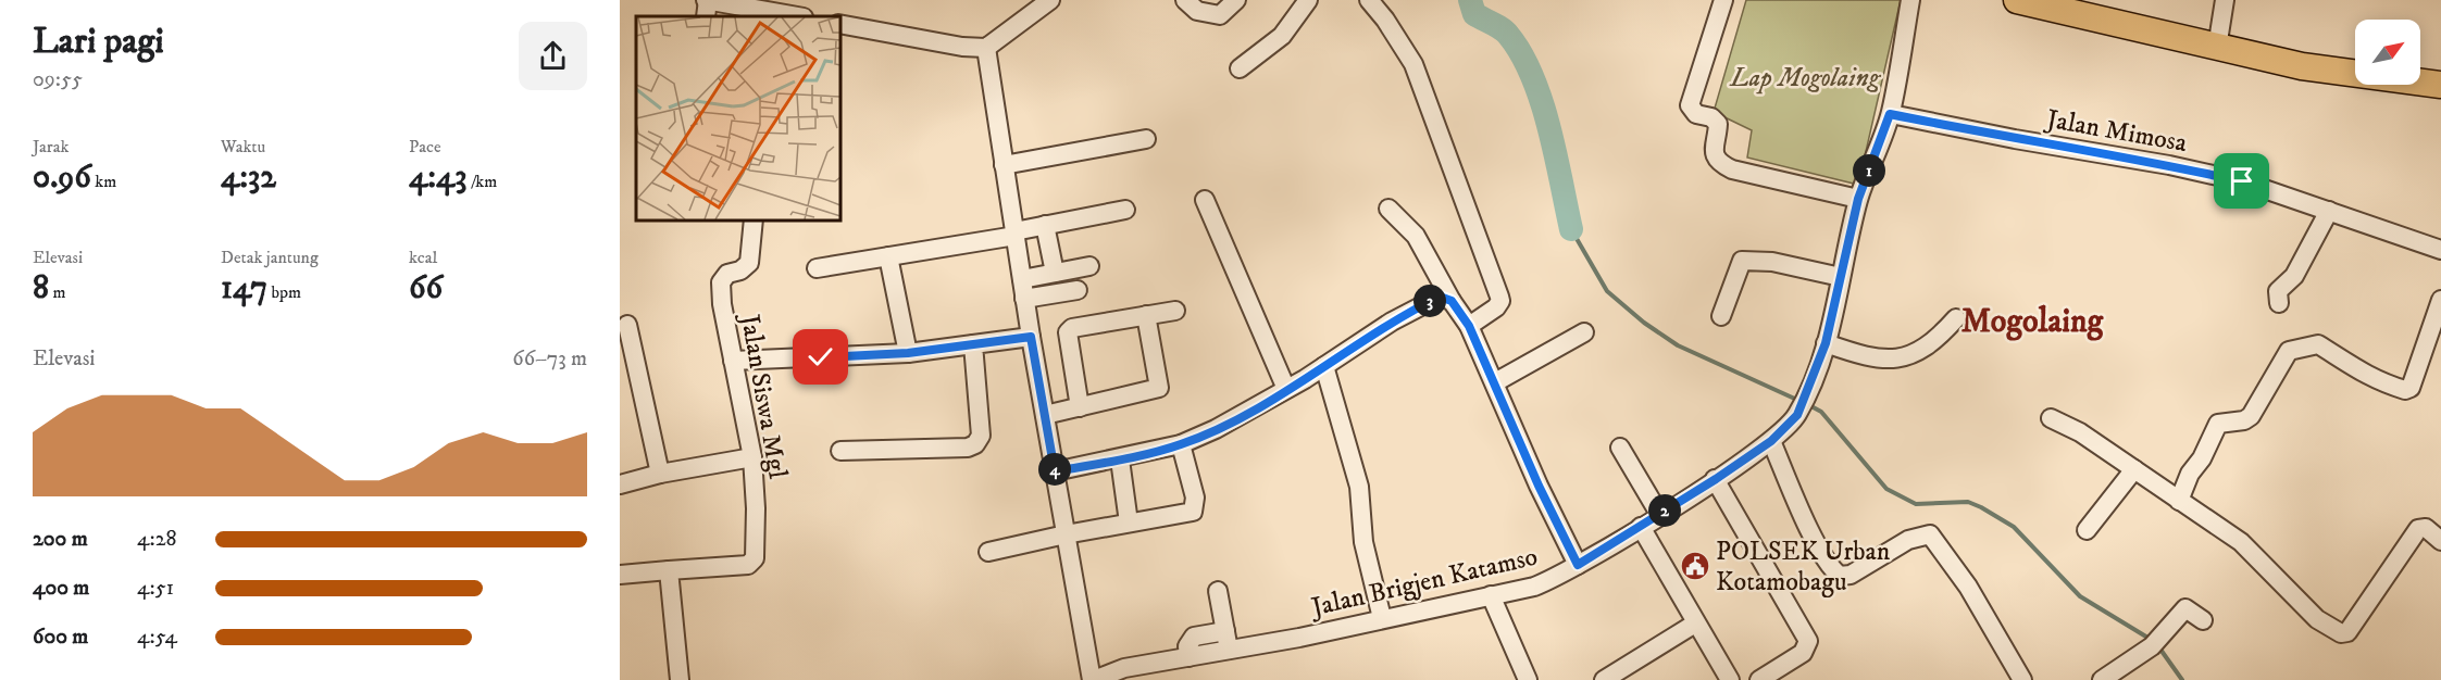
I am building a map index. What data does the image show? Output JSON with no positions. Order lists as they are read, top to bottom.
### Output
{
  "streets": {
    "street": ["Jalan Mimosa", "Jalan Siswa Mgl", "Jalan Brigjen Katamso"]
  },
  "crossings": [
    ["Jalan Mimosa", "Jalan Brigjen Katamso"]
  ],
  "districts": ["Mogolaing"],
  "parks": ["Lap Mogolaing"],
  "places": {
    "public building": ["POLSEK Urban Kotamobagu"]
  },
  "north": "top right",
  "page": {
    "heading": ["Lari pagi", "09:55"],
    "stats": [
      ["Jarak", "0.96 km"],
      ["Waktu", "4:32"],
      ["Pace", "4:43 /km"],
      ["Elevasi", "8 m"],
      ["Detak jantung", "147 bpm"],
      ["kcal", "66"]
    ],
    "pins": [
      "1",
      "3",
      "4",
      "2"
    ],
    "chart": ["Elevasi", "66–73 m"],
    "list": [
      {
        "name": "200 m",
        "note": "4:28"
      },
      {
        "name": "400 m",
        "note": "4:51"
      },
      {
        "name": "600 m",
        "note": "4:54"
      }
    ]
  }
}
